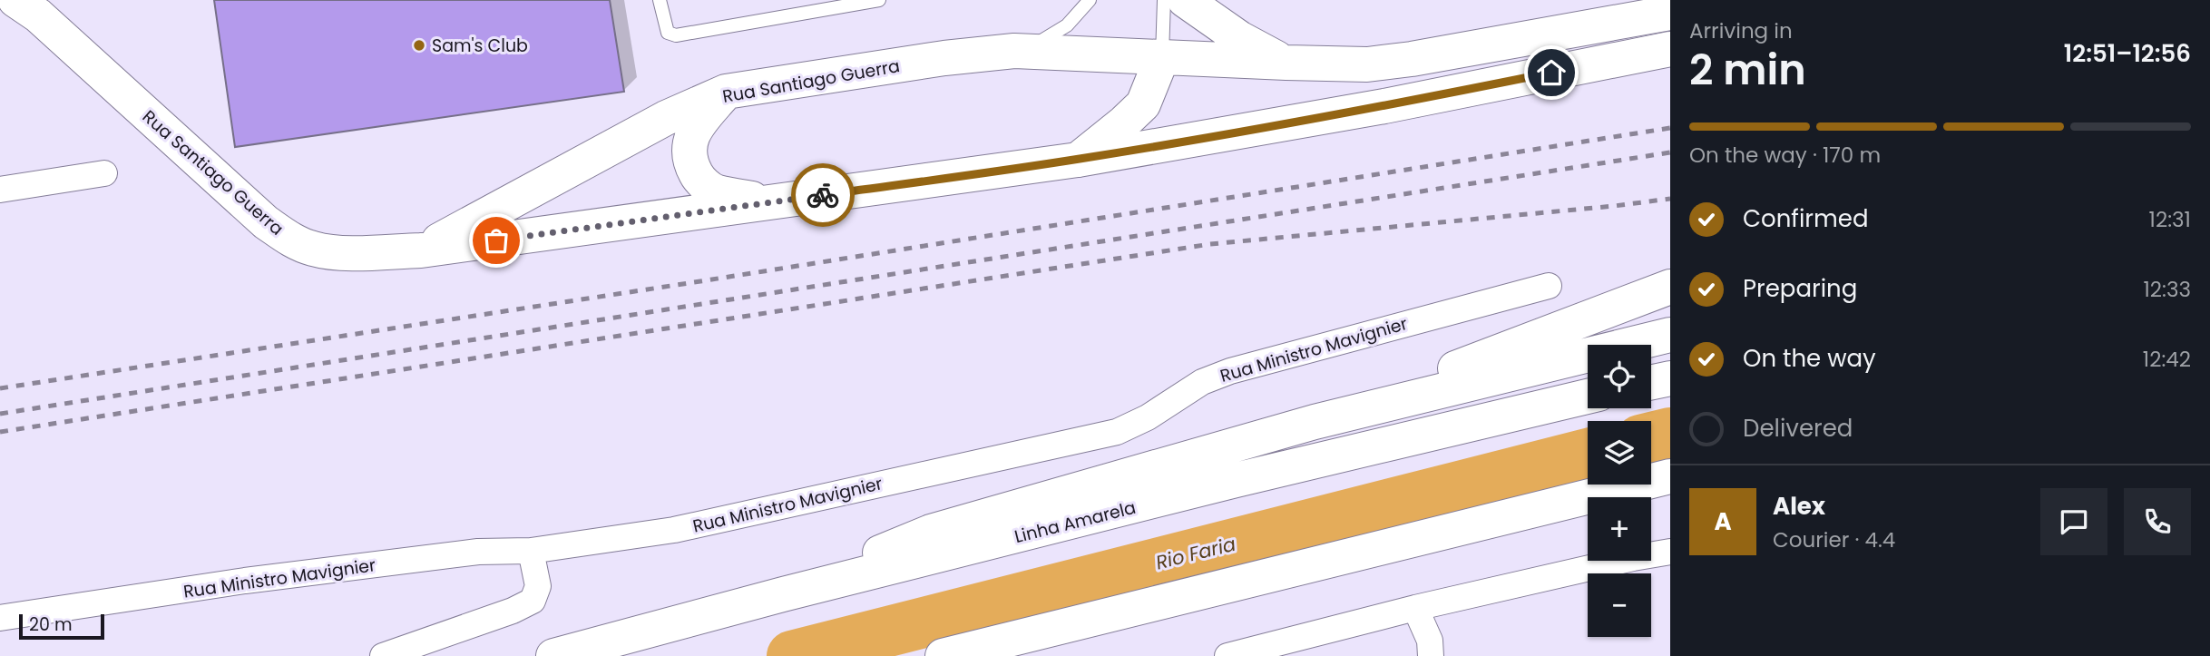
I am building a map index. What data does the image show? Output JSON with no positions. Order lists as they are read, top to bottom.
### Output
{
  "streets": {
    "main road": ["Rua Santiago Guerra", "Linha Amarela"],
    "street": ["Rua Ministro Mavignier"]
  },
  "water": ["Rio Faria"],
  "places": ["Sam's Club"],
  "scale_bar": "20 m",
  "page": {
    "heading": ["2 min", "Arriving in", "12:51–12:56"],
    "panel": ["Alex", "Courier · 4.4"],
    "bar": "On the way · 170 m",
    "list": [
      ["Confirmed", "12:31"],
      ["Preparing", "12:33"],
      ["On the way", "12:42"],
      "Delivered"
    ],
    "map_buttons": ["+", "−"],
    "round": "A",
    "scale": "20 m"
  }
}
